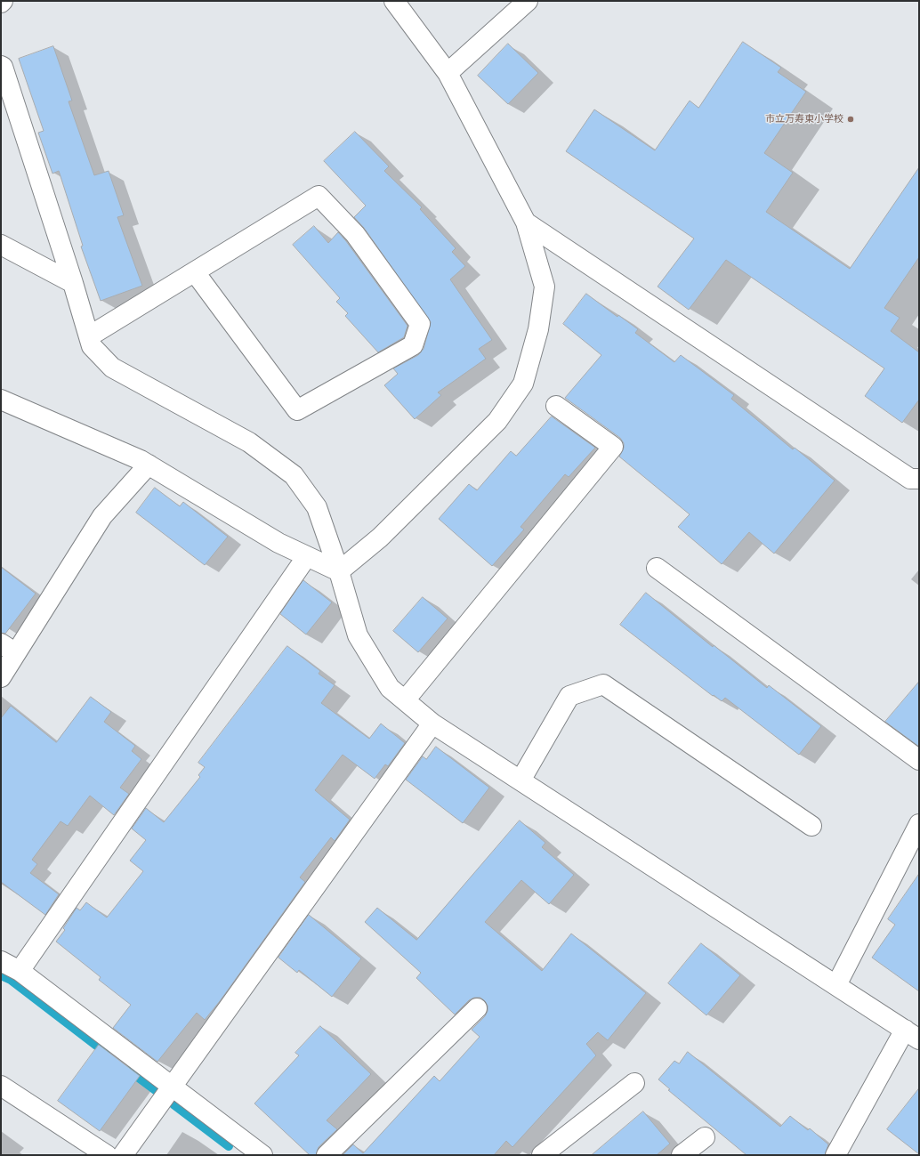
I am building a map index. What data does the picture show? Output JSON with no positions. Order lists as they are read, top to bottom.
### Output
{
  "places": ["市立万寿東小学校"]
}
